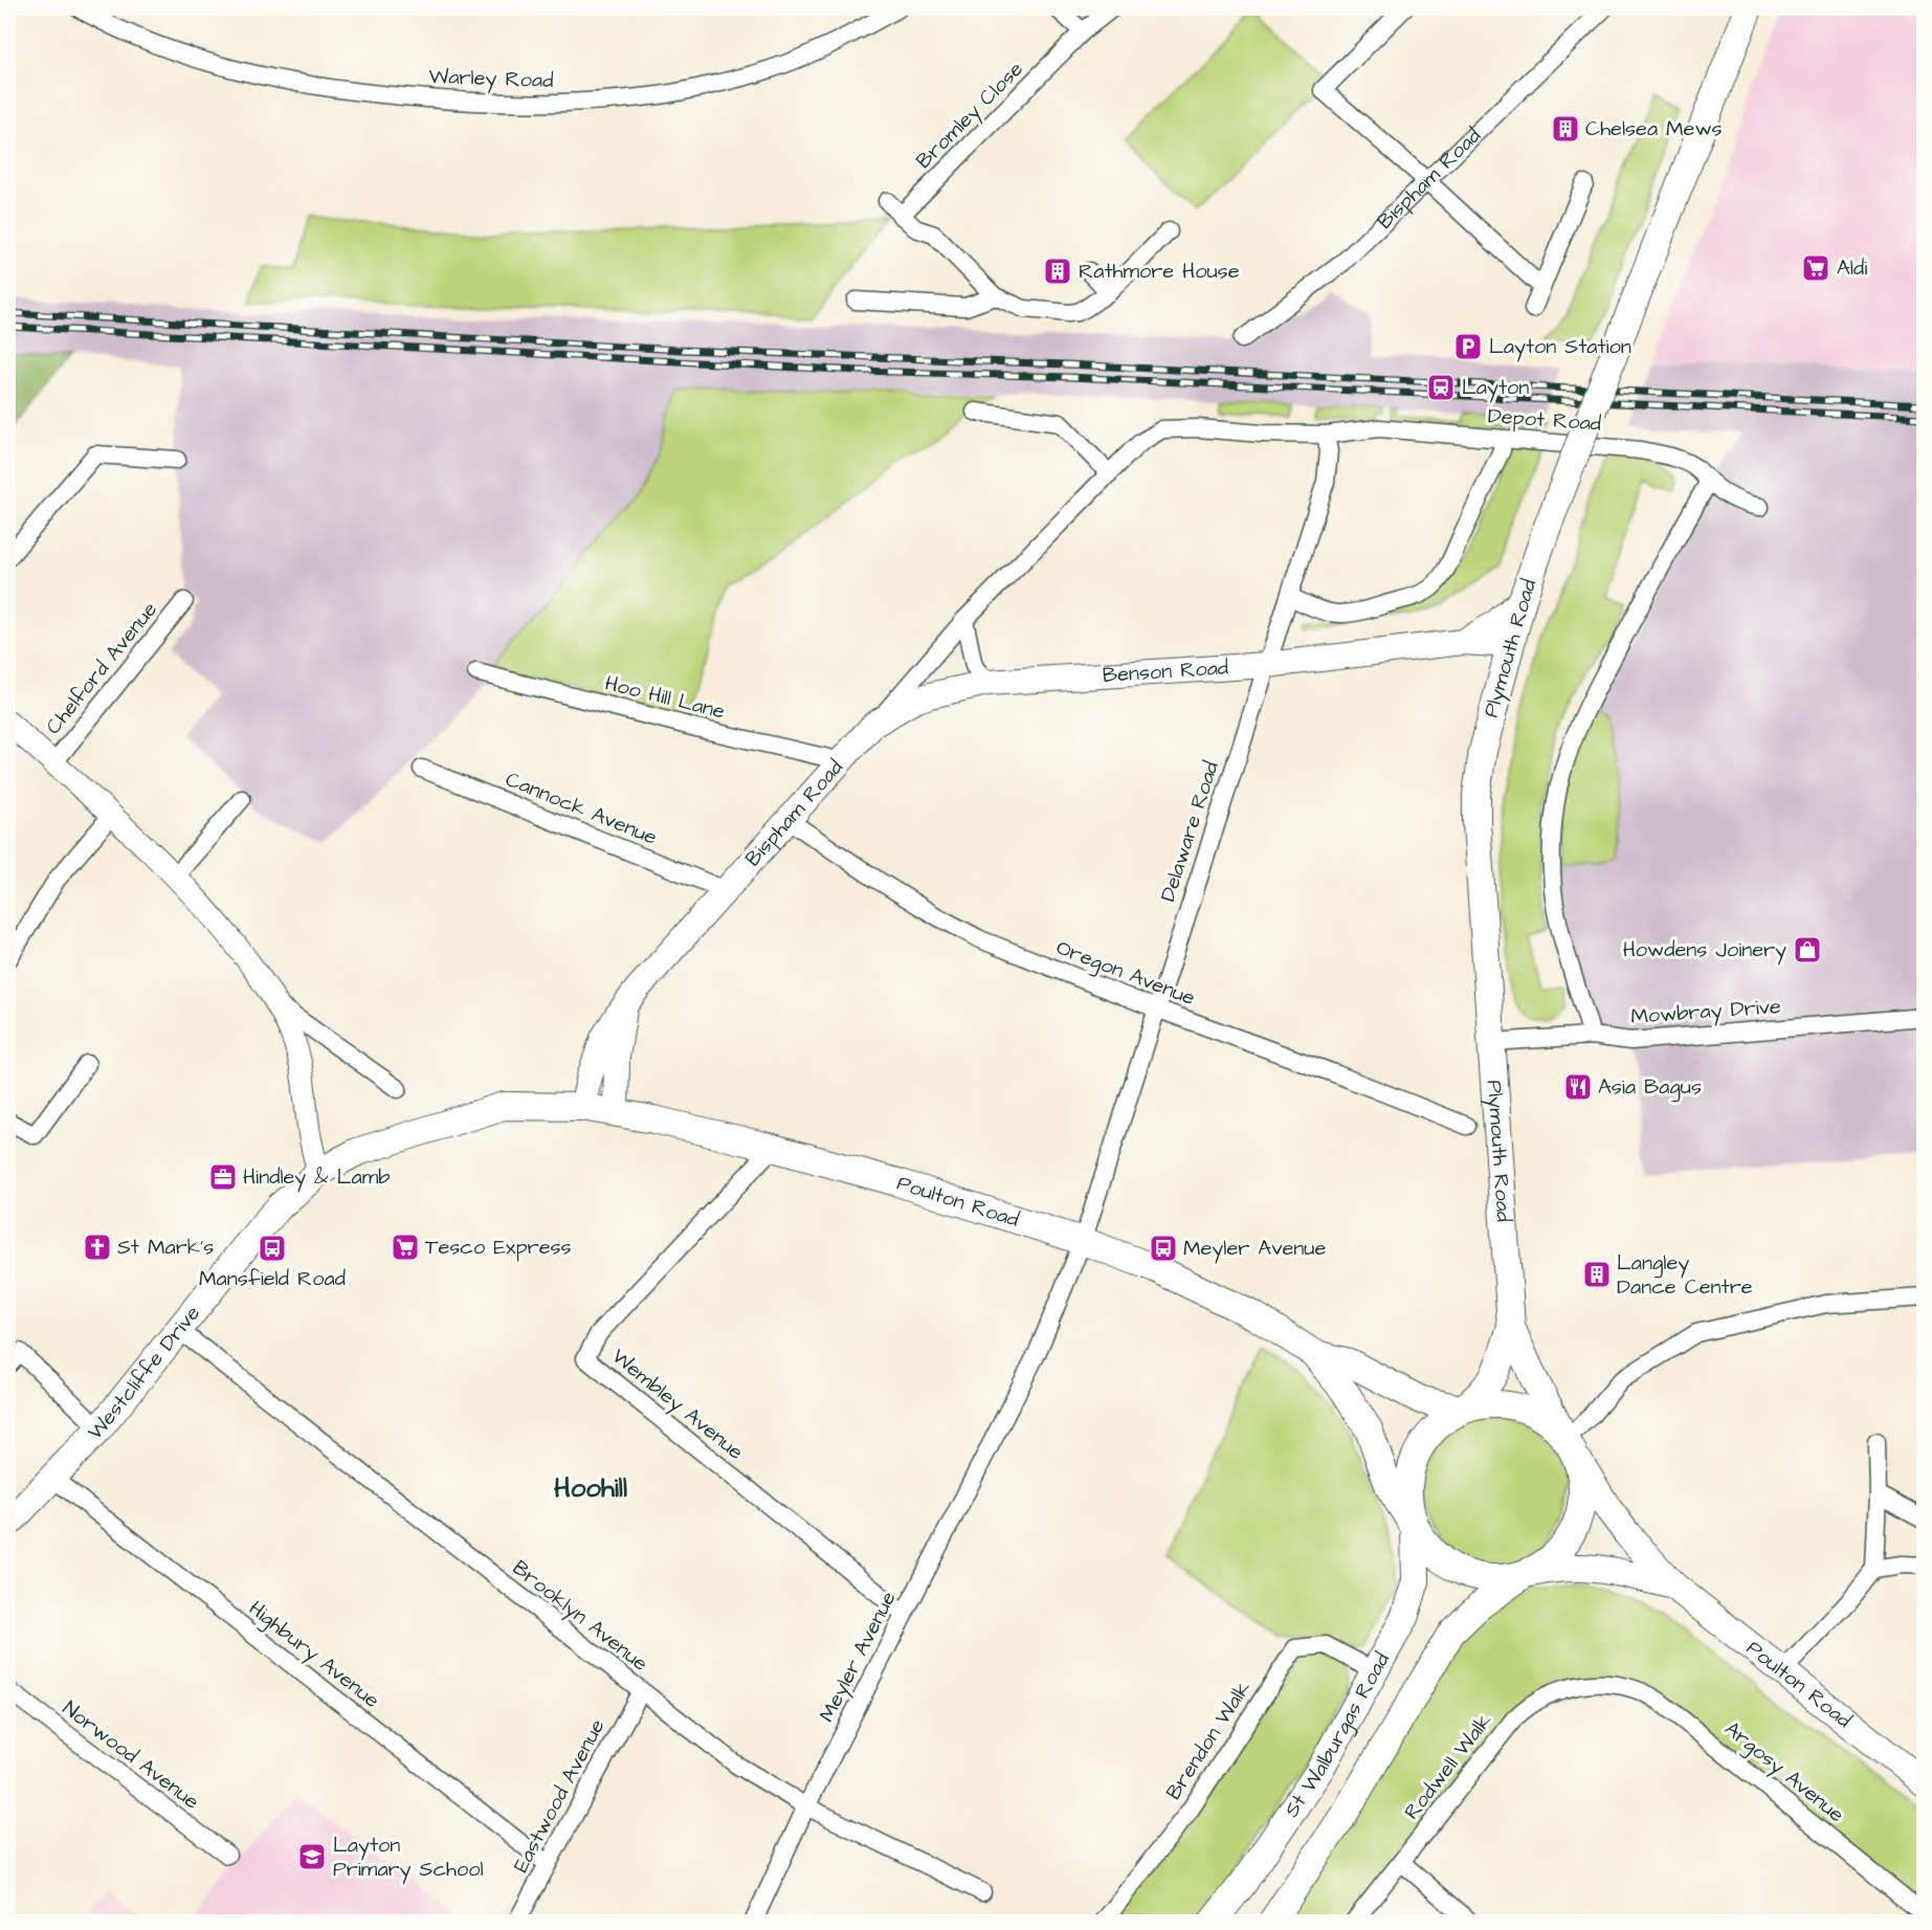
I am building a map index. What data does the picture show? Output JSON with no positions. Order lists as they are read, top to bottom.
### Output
{
  "streets": {
    "main road": [
      "Bispham Road",
      "Plymouth Road",
      "Benson Road",
      "Poulton Road",
      "Westcliffe Drive",
      "St Walburgas Road"
    ],
    "street": [
      "Warley Road",
      "Bromley Close",
      "Depot Road",
      "Chelford Avenue",
      "Hoo Hill Lane",
      "Cannock Avenue",
      "Delaware Road",
      "Oregon Avenue",
      "Mowbray Drive",
      "Wembley Avenue",
      "Brooklyn Avenue",
      "Highbury Avenue",
      "Meyler Avenue",
      "Brendon Walk",
      "Norwood Avenue",
      "Rodwell Walk",
      "Argosy Avenue",
      "Eastwood Avenue"
    ]
  },
  "crossings": [
    ["Bispham Road", "Depot Road"],
    ["Bispham Road", "Benson Road"],
    ["Bispham Road", "Hoo Hill Lane"],
    ["Bispham Road", "Cannock Avenue"],
    ["Bispham Road", "Oregon Avenue"],
    ["Bispham Road", "Poulton Road"],
    ["Bispham Road", "Westcliffe Drive"],
    ["Depot Road", "Delaware Road"],
    ["Plymouth Road", "Benson Road"],
    ["Plymouth Road", "Mowbray Drive"],
    ["Plymouth Road", "Poulton Road"],
    ["Plymouth Road", "St Walburgas Road"],
    ["Benson Road", "Delaware Road"],
    ["Delaware Road", "Oregon Avenue"],
    ["Delaware Road", "Poulton Road"],
    ["Delaware Road", "Meyler Avenue"],
    ["Poulton Road", "Westcliffe Drive"],
    ["Poulton Road", "Wembley Avenue"],
    ["Poulton Road", "Meyler Avenue"],
    ["Poulton Road", "St Walburgas Road"],
    ["Westcliffe Drive", "Brooklyn Avenue"],
    ["Westcliffe Drive", "Highbury Avenue"],
    ["Wembley Avenue", "Meyler Avenue"],
    ["Brooklyn Avenue", "Meyler Avenue"],
    ["Brooklyn Avenue", "Eastwood Avenue"],
    ["Highbury Avenue", "Eastwood Avenue"],
    ["St Walburgas Road", "Brendon Walk"],
    ["Rodwell Walk", "Argosy Avenue"]
  ],
  "districts": ["Hoohill"],
  "places": {
    "building": ["Chelsea Mews", "Rathmore House", "Langley Dance Centre"],
    "supermarket": ["Aldi", "Tesco Express"],
    "parking": ["Layton Station"],
    "station": ["Layton"],
    "shop": ["Howdens Joinery"],
    "restaurant": ["Asia Bagus"],
    "office": ["Hindley & Lamb"],
    "church": ["St Mark's"],
    "bus stop": ["Mansfield Road", "Meyler Avenue"],
    "school or university": ["Layton Primary School"]
  }
}
